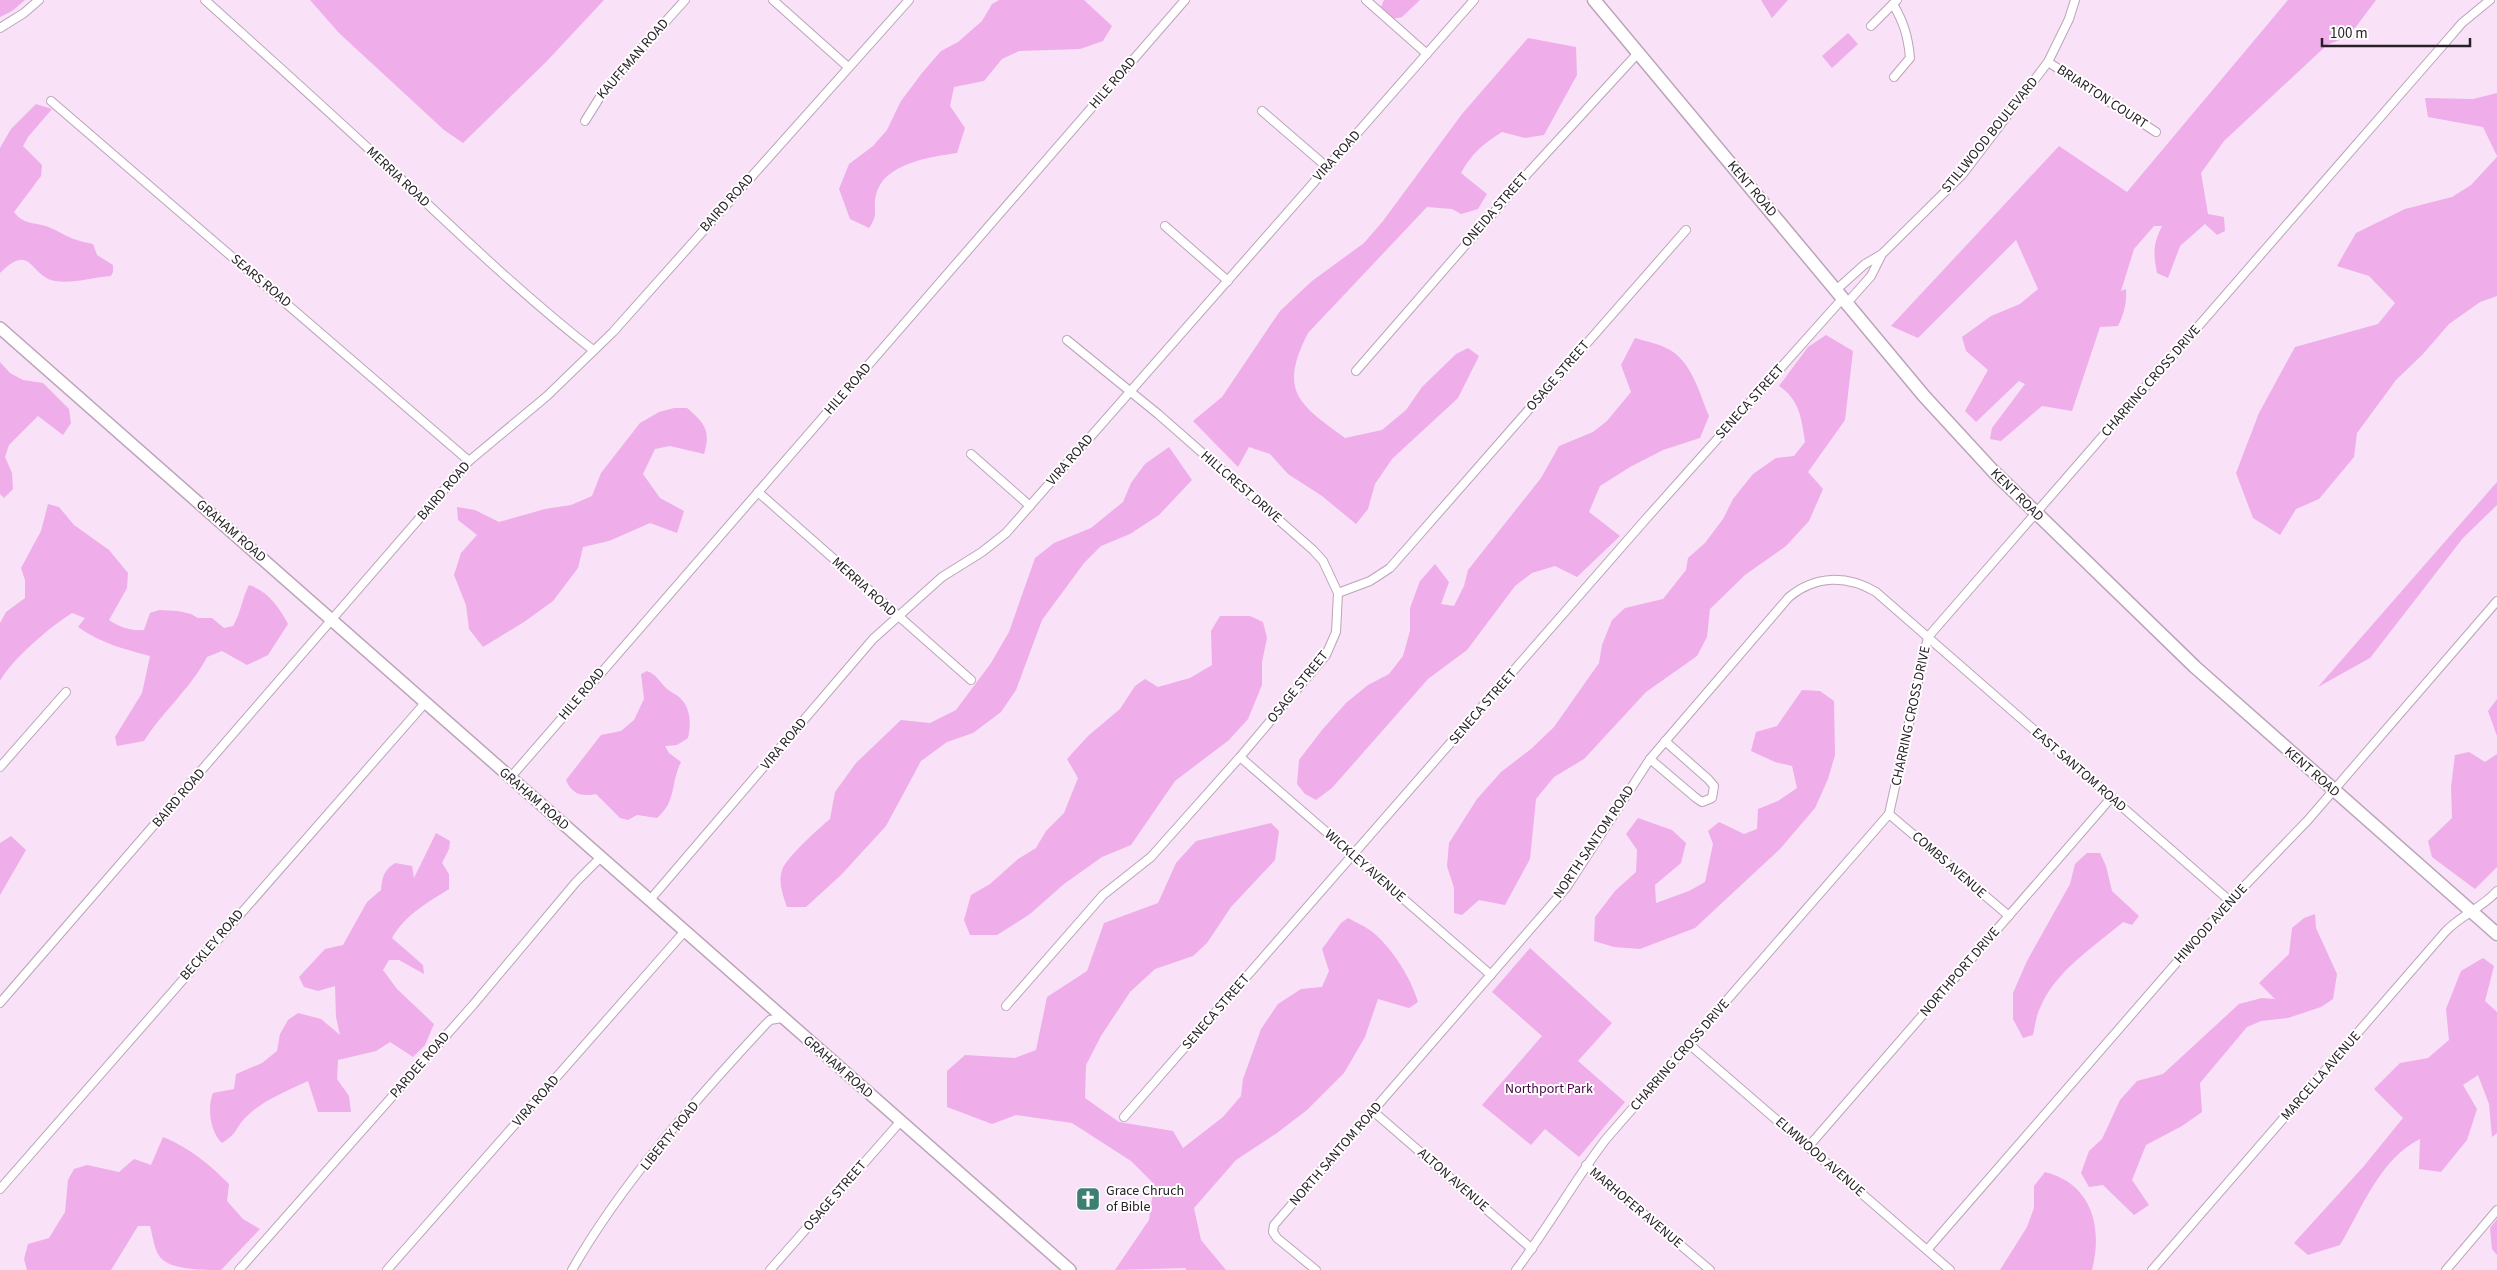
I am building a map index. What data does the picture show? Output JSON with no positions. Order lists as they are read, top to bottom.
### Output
{
  "streets": {
    "main road": ["KENT ROAD", "GRAHAM ROAD"],
    "street": [
      "KAUFFMAN ROAD",
      "HILE ROAD",
      "BRIARTON COURT",
      "STILLWOOD BOULEVARD",
      "VIRA ROAD",
      "MERRIA ROAD",
      "BAIRD ROAD",
      "ONEIDA STREET",
      "SEARS ROAD",
      "OSAGE STREET",
      "CHARRING CROSS DRIVE",
      "SENECA STREET",
      "HILLCREST DRIVE",
      "EAST SANTOM ROAD",
      "NORTH SANTOM ROAD",
      "COMBS AVENUE",
      "WICKLEY AVENUE",
      "HIWOOD AVENUE",
      "BECKLEY ROAD",
      "NORTHPORT DRIVE",
      "PARDEE ROAD",
      "MARCELLA AVENUE",
      "LIBERTY ROAD",
      "ELMWOOD AVENUE",
      "ALTON AVENUE",
      "MARHOFER AVENUE"
    ]
  },
  "crossings": [
    ["HILE ROAD", "MERRIA ROAD"],
    ["HILE ROAD", "GRAHAM ROAD"],
    ["BRIARTON COURT", "STILLWOOD BOULEVARD"],
    ["STILLWOOD BOULEVARD", "KENT ROAD"],
    ["STILLWOOD BOULEVARD", "SENECA STREET"],
    ["VIRA ROAD", "MERRIA ROAD"],
    ["VIRA ROAD", "HILLCREST DRIVE"],
    ["VIRA ROAD", "GRAHAM ROAD"],
    ["MERRIA ROAD", "BAIRD ROAD"],
    ["KENT ROAD", "ONEIDA STREET"],
    ["KENT ROAD", "CHARRING CROSS DRIVE"],
    ["KENT ROAD", "SENECA STREET"],
    ["KENT ROAD", "HIWOOD AVENUE"],
    ["KENT ROAD", "MARCELLA AVENUE"],
    ["BAIRD ROAD", "SEARS ROAD"],
    ["BAIRD ROAD", "GRAHAM ROAD"],
    ["OSAGE STREET", "HILLCREST DRIVE"],
    ["OSAGE STREET", "GRAHAM ROAD"],
    ["OSAGE STREET", "WICKLEY AVENUE"],
    ["CHARRING CROSS DRIVE", "EAST SANTOM ROAD"],
    ["CHARRING CROSS DRIVE", "NORTH SANTOM ROAD"],
    ["CHARRING CROSS DRIVE", "COMBS AVENUE"],
    ["CHARRING CROSS DRIVE", "ELMWOOD AVENUE"],
    ["CHARRING CROSS DRIVE", "ALTON AVENUE"],
    ["CHARRING CROSS DRIVE", "MARHOFER AVENUE"],
    ["SENECA STREET", "WICKLEY AVENUE"],
    ["GRAHAM ROAD", "BECKLEY ROAD"],
    ["GRAHAM ROAD", "PARDEE ROAD"],
    ["GRAHAM ROAD", "LIBERTY ROAD"],
    ["EAST SANTOM ROAD", "NORTH SANTOM ROAD"],
    ["EAST SANTOM ROAD", "HIWOOD AVENUE"],
    ["EAST SANTOM ROAD", "NORTHPORT DRIVE"],
    ["NORTH SANTOM ROAD", "WICKLEY AVENUE"],
    ["NORTH SANTOM ROAD", "ALTON AVENUE"],
    ["COMBS AVENUE", "NORTHPORT DRIVE"],
    ["HIWOOD AVENUE", "ELMWOOD AVENUE"],
    ["NORTHPORT DRIVE", "ELMWOOD AVENUE"]
  ],
  "parks": ["Northport Park"],
  "places": {
    "church": ["Grace Chruch of Bible"]
  },
  "scale_bar": "100 m"
}
